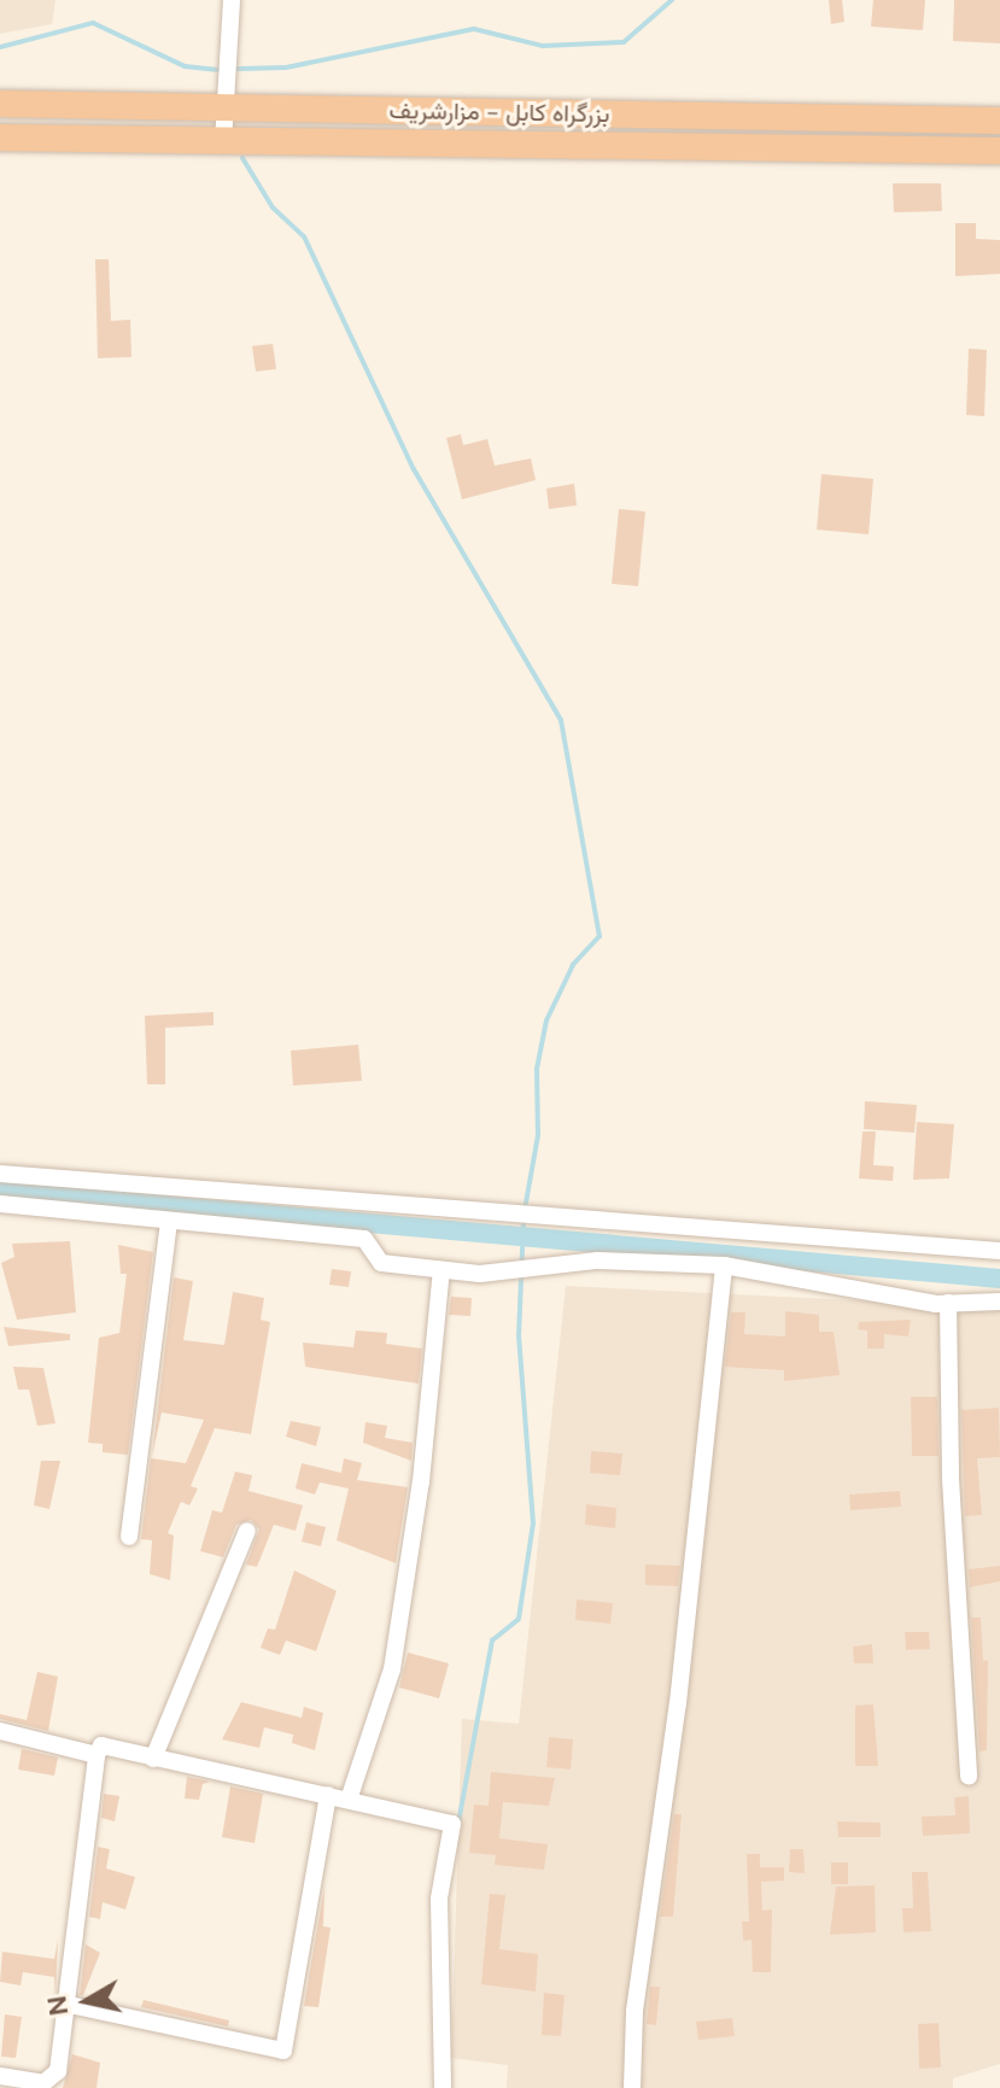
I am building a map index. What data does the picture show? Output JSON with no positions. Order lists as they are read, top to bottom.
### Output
{
  "streets": {
    "highway": ["بزرگراه کابل - مزارشریف"]
  },
  "north": "left"
}
